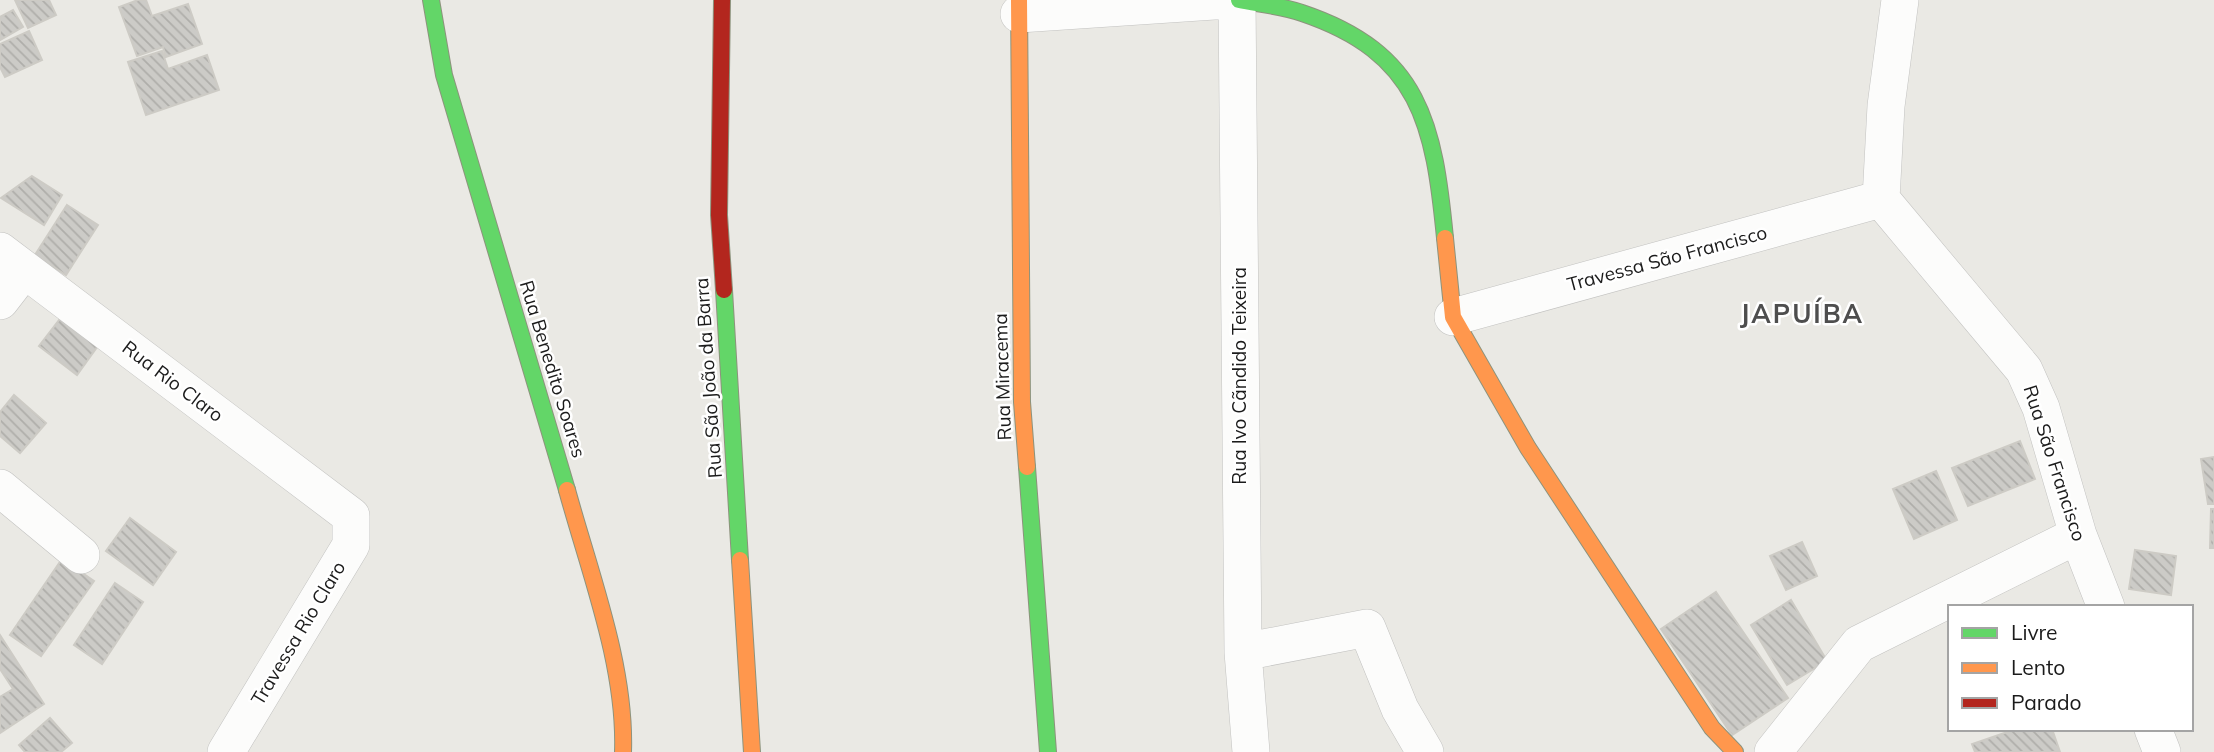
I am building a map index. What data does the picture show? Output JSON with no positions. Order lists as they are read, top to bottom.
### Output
{
  "streets": {
    "street": [
      "Travessa São Francisco",
      "Rua Benedito Soares",
      "Rua Ivo Cãndido Teixeira",
      "Rua Miracema",
      "Rua São João da Barra",
      "Rua Rio Claro",
      "Rua São Francisco",
      "Travessa Rio Claro"
    ]
  },
  "crossings": [
    ["Travessa São Francisco", "Rua São Francisco"],
    ["Rua Rio Claro", "Travessa Rio Claro"]
  ],
  "districts": ["JAPUÍBA"],
  "legend": ["Livre", "Lento", "Parado"]
}
